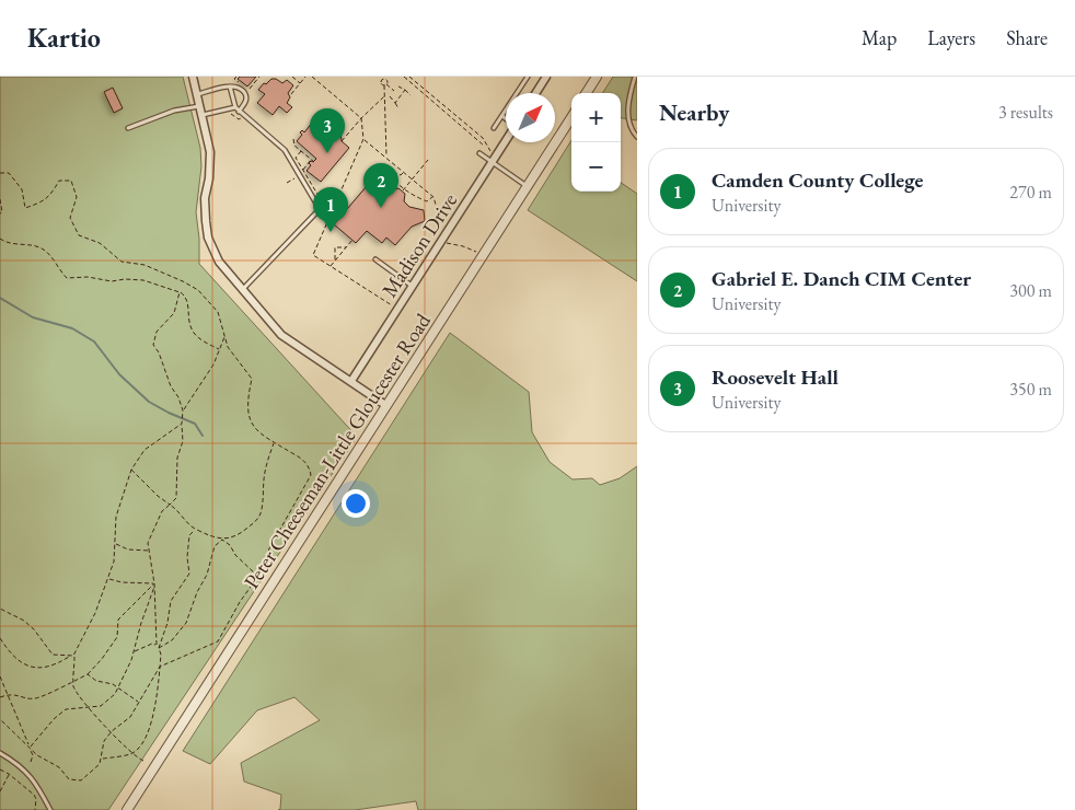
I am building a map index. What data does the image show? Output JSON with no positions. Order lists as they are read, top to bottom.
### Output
{
  "streets": {
    "street": ["Madison Drive", "Peter Cheeseman-Little Gloucester Road"]
  },
  "north": "top right",
  "page": {
    "header": "Kartio",
    "nav": ["Map", "Layers", "Share"],
    "heading": ["Nearby", "3 results"],
    "map_buttons": ["+", "−"],
    "pins": ["3", "2", "1"],
    "list": [
      {
        "mark": "1",
        "name": "Camden County College",
        "note": "University",
        "value": "270 m"
      },
      {
        "mark": "2",
        "name": "Gabriel E. Danch CIM Center",
        "note": "University",
        "value": "300 m"
      },
      {
        "mark": "3",
        "name": "Roosevelt Hall",
        "note": "University",
        "value": "350 m"
      }
    ]
  }
}
